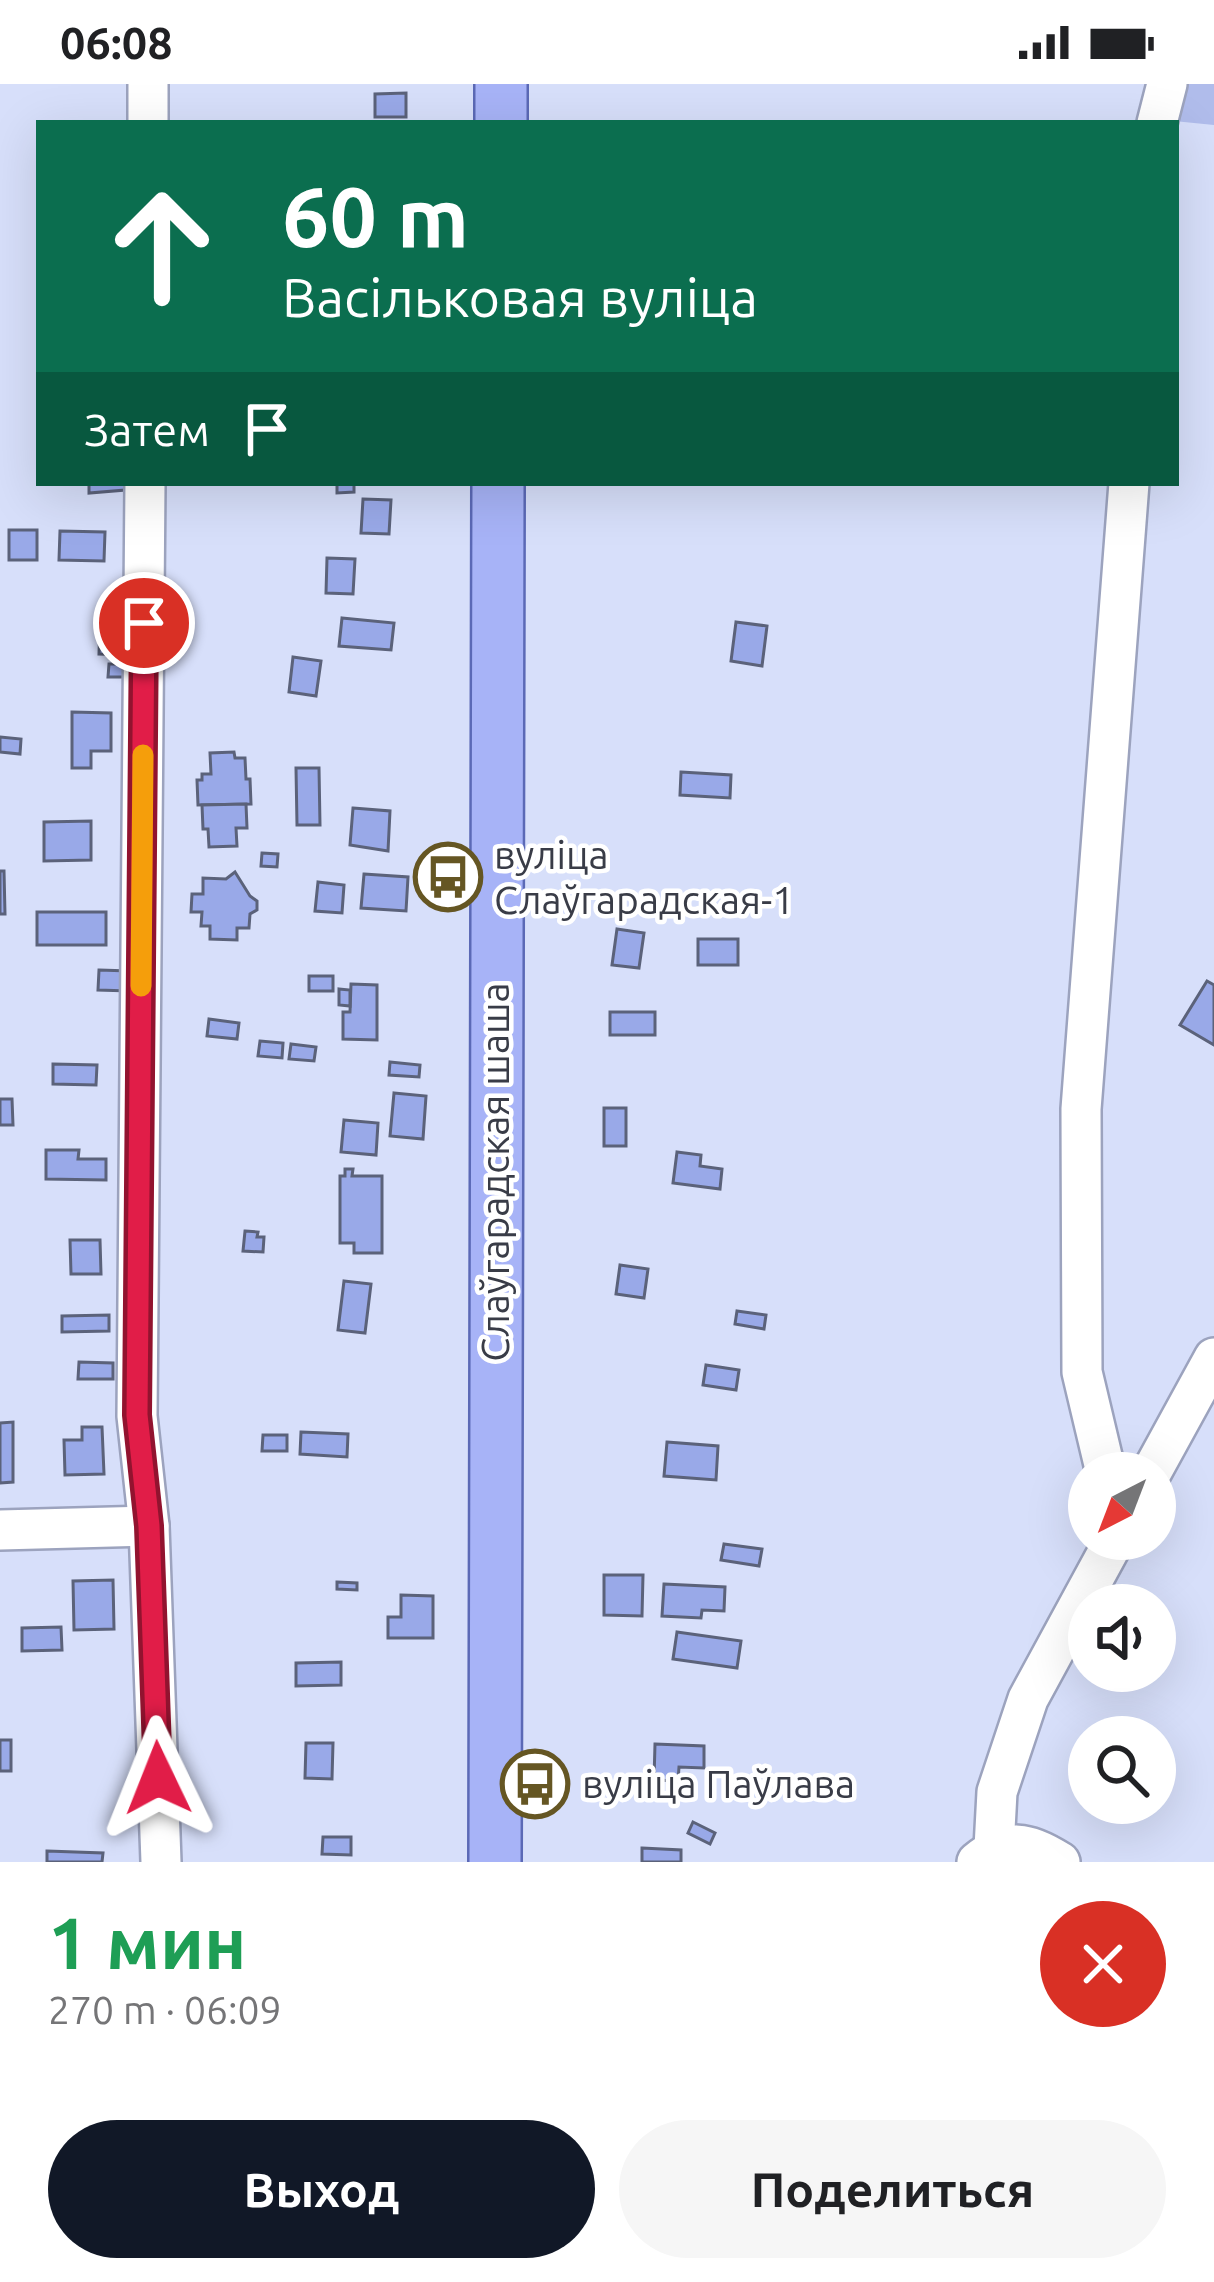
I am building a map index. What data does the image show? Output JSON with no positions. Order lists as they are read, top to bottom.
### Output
{
  "streets": {
    "main road": ["Слаўгарадская шаша"]
  },
  "places": {
    "bus stop": ["вуліца Слаўгарадская-1", "вуліца Паўлава"]
  },
  "north": "bottom left",
  "page": {
    "status": "06:08",
    "turn": ["60 m", "Васільковая вуліца"],
    "then": "Затем",
    "heading": ["1 мин", "270 m · 06:09"],
    "buttons": ["Выход", "Поделиться"]
  }
}
